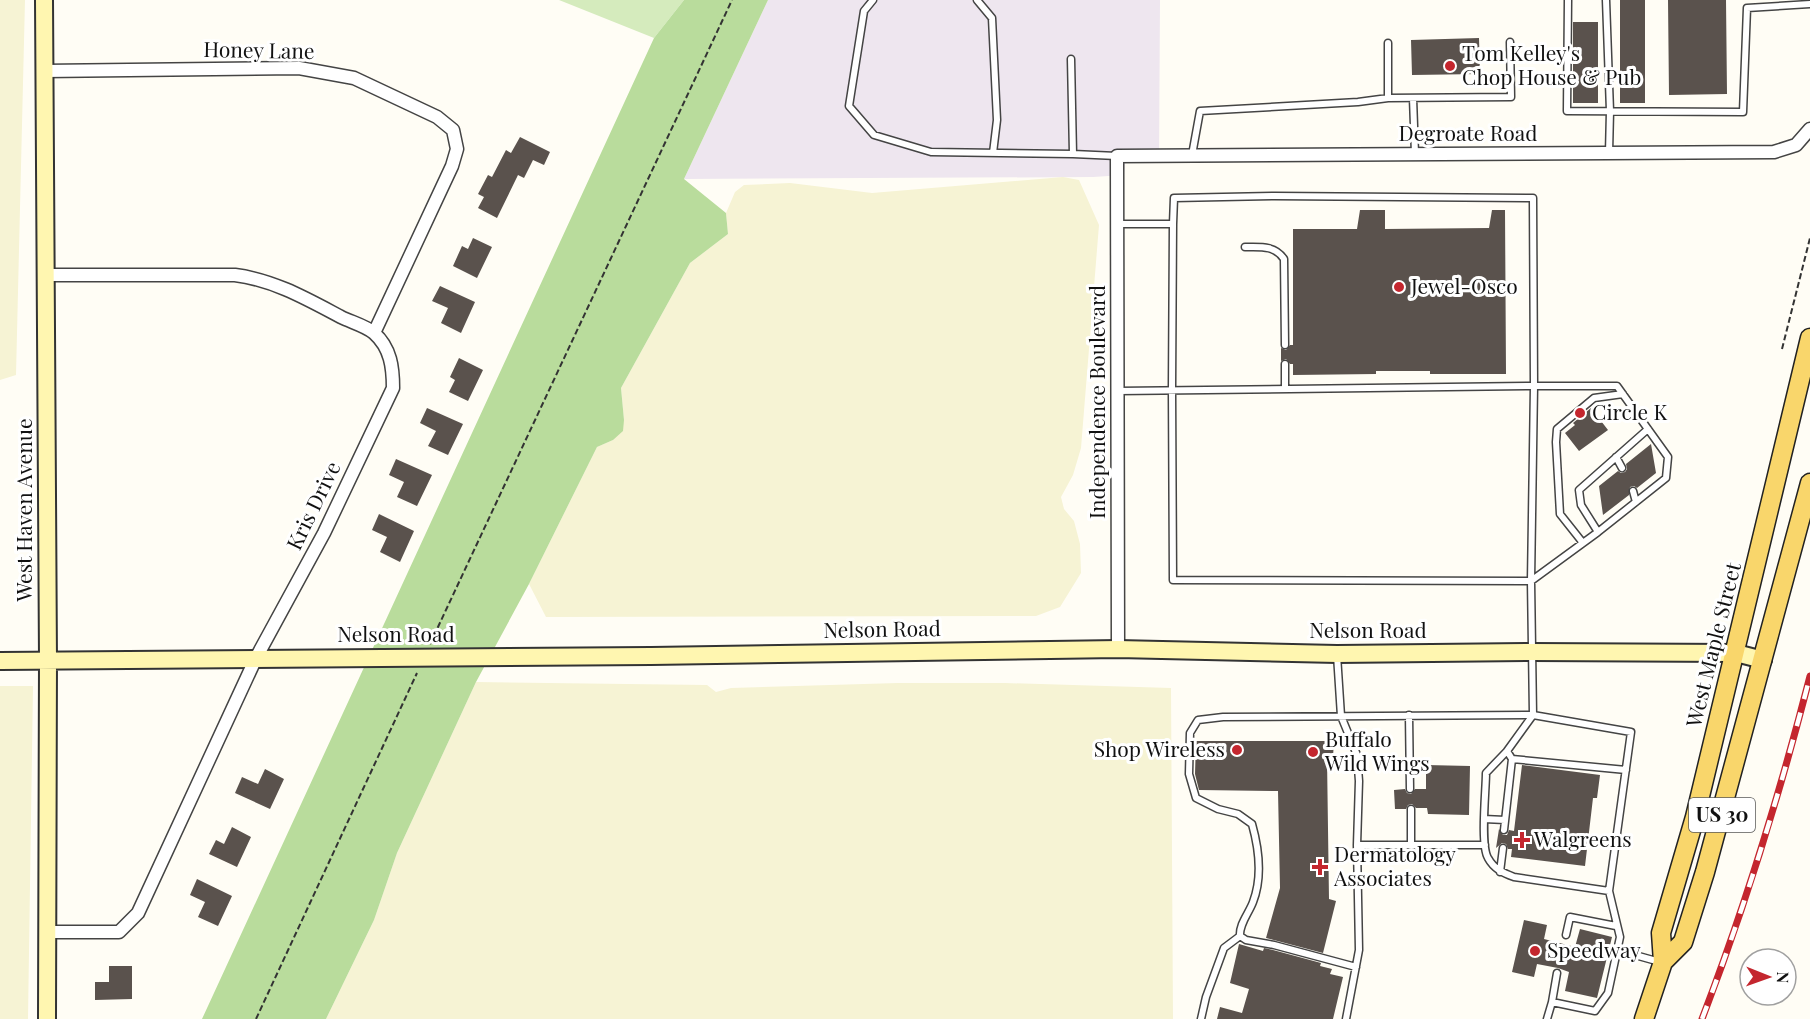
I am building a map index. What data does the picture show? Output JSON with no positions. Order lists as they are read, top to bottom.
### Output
{
  "streets": {
    "main road": ["West Maple Street", "US 30"],
    "street": [
      "Honey Lane",
      "Degroate Road",
      "Independence Boulevard",
      "Kris Drive",
      "West Haven Avenue",
      "Nelson Road"
    ]
  },
  "crossings": [
    ["Honey Lane", "Kris Drive"],
    ["Honey Lane", "West Haven Avenue"],
    ["Degroate Road", "Independence Boulevard"],
    ["Independence Boulevard", "Nelson Road"],
    ["Kris Drive", "West Haven Avenue"],
    ["Kris Drive", "Nelson Road"],
    ["West Haven Avenue", "Nelson Road"],
    ["Nelson Road", "West Maple Street"]
  ],
  "places": {
    "other": [
      "Tom Kelley's Chop House & Pub",
      "Jewel-Osco",
      "Circle K",
      "Shop Wireless",
      "Buffalo Wild Wings",
      "Speedway"
    ],
    "health": ["Walgreens", "Dermatology Associates"]
  },
  "north": "right"
}
